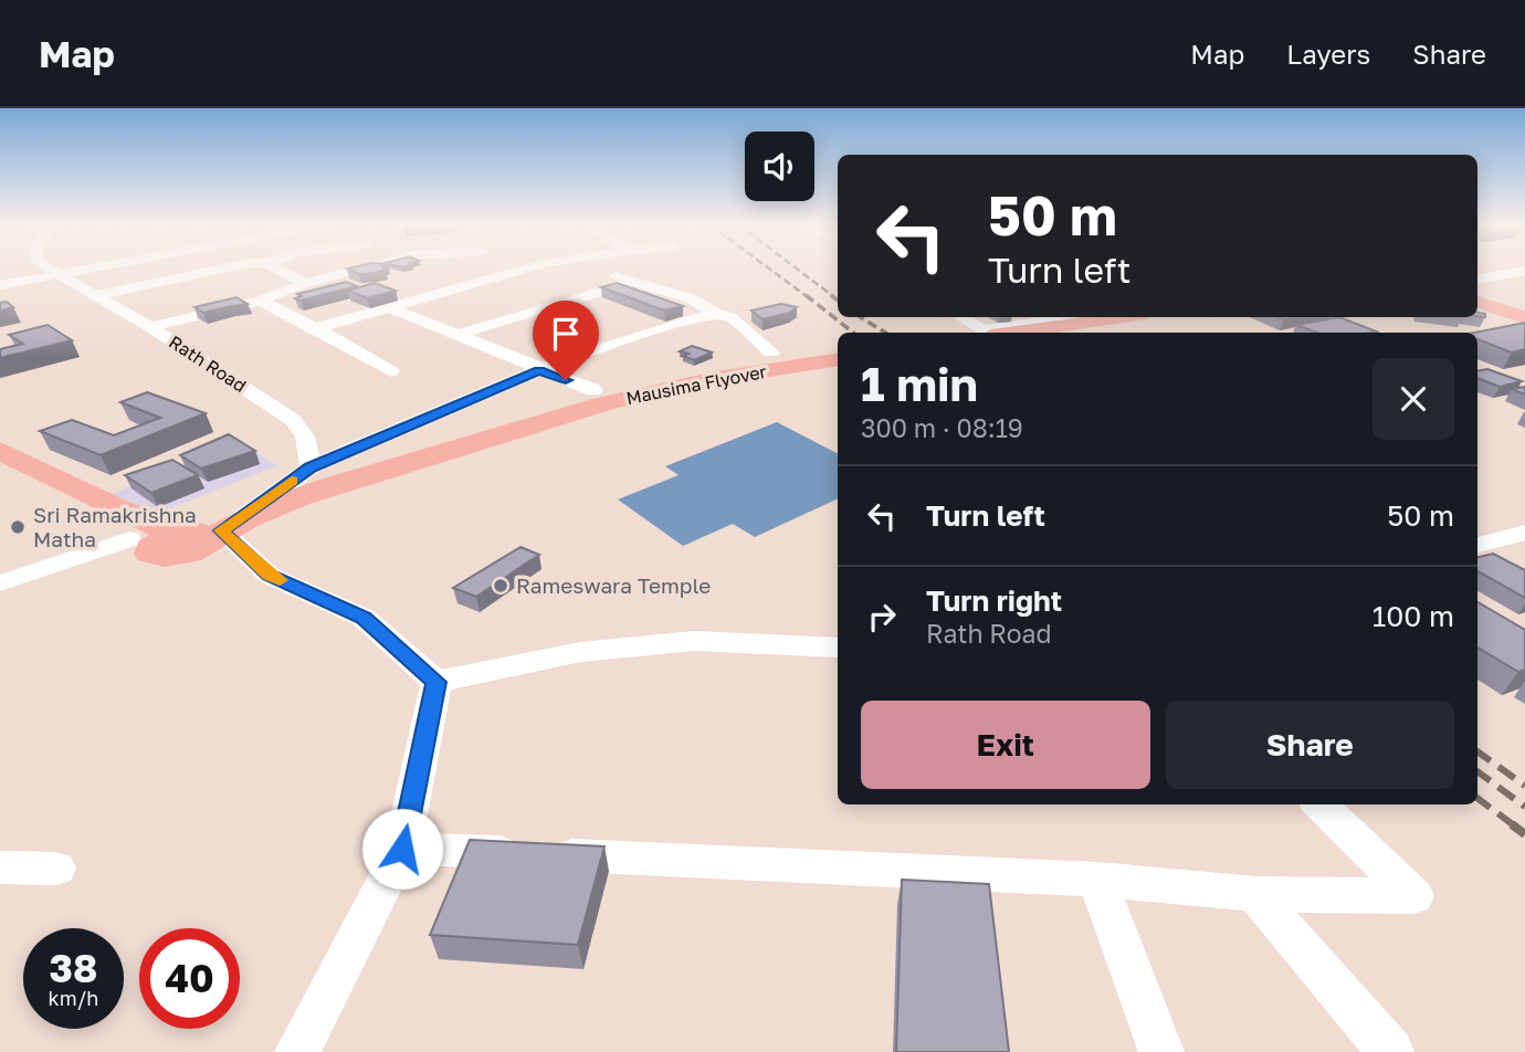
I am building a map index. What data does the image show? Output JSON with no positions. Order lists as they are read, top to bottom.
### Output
{
  "streets": {
    "main road": ["Mausima Flyover"],
    "street": ["Rath Road"]
  },
  "places": ["Sri Ramakrishna Matha", "Rameswara Temple"],
  "page": {
    "header": "Map",
    "nav": ["Map", "Layers", "Share"],
    "turn": ["50 m", "Turn left"],
    "heading": ["1 min", "300 m · 08:19"],
    "list": [
      {
        "name": "Turn left",
        "value": "50 m"
      },
      {
        "name": "Turn right",
        "note": "Rath Road",
        "value": "100 m"
      }
    ],
    "buttons": ["Exit", "Share"],
    "speed": "38 km/h",
    "limit": "40"
  }
}
